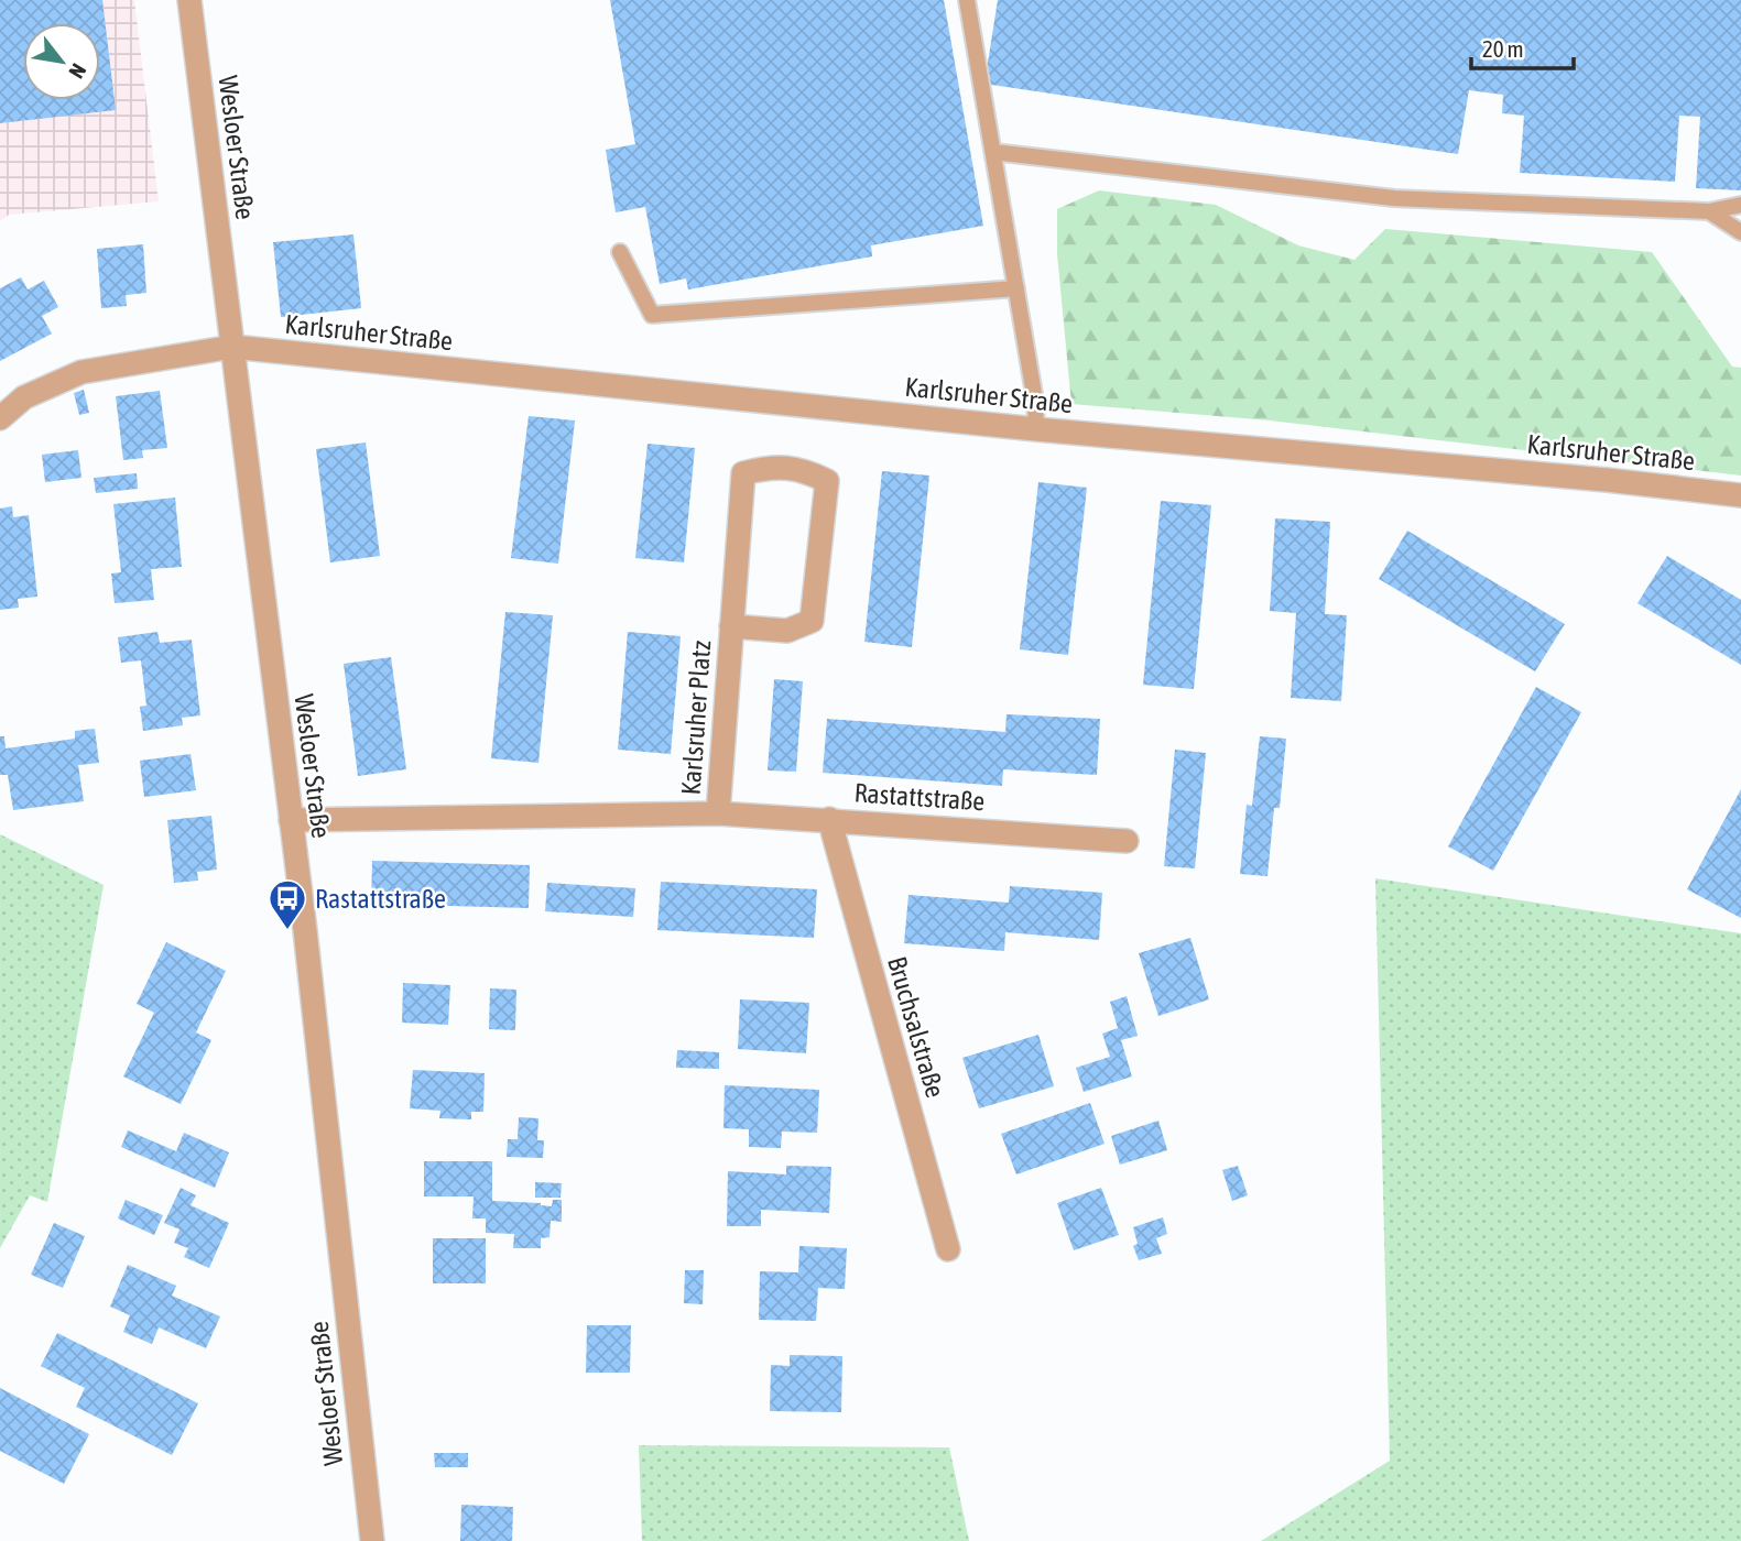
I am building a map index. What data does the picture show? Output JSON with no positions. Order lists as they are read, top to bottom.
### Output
{
  "streets": {
    "street": [
      "Wesloer Straße",
      "Karlsruher Straße",
      "Karlsruher Platz",
      "Rastattstraße",
      "Bruchsalstraße"
    ]
  },
  "crossings": [
    ["Wesloer Straße", "Karlsruher Straße"],
    ["Wesloer Straße", "Rastattstraße"],
    ["Karlsruher Platz", "Rastattstraße"],
    ["Rastattstraße", "Bruchsalstraße"]
  ],
  "places": {
    "bus stop": ["Rastattstraße"]
  },
  "scale_bar": "20 m",
  "north": "bottom right"
}
